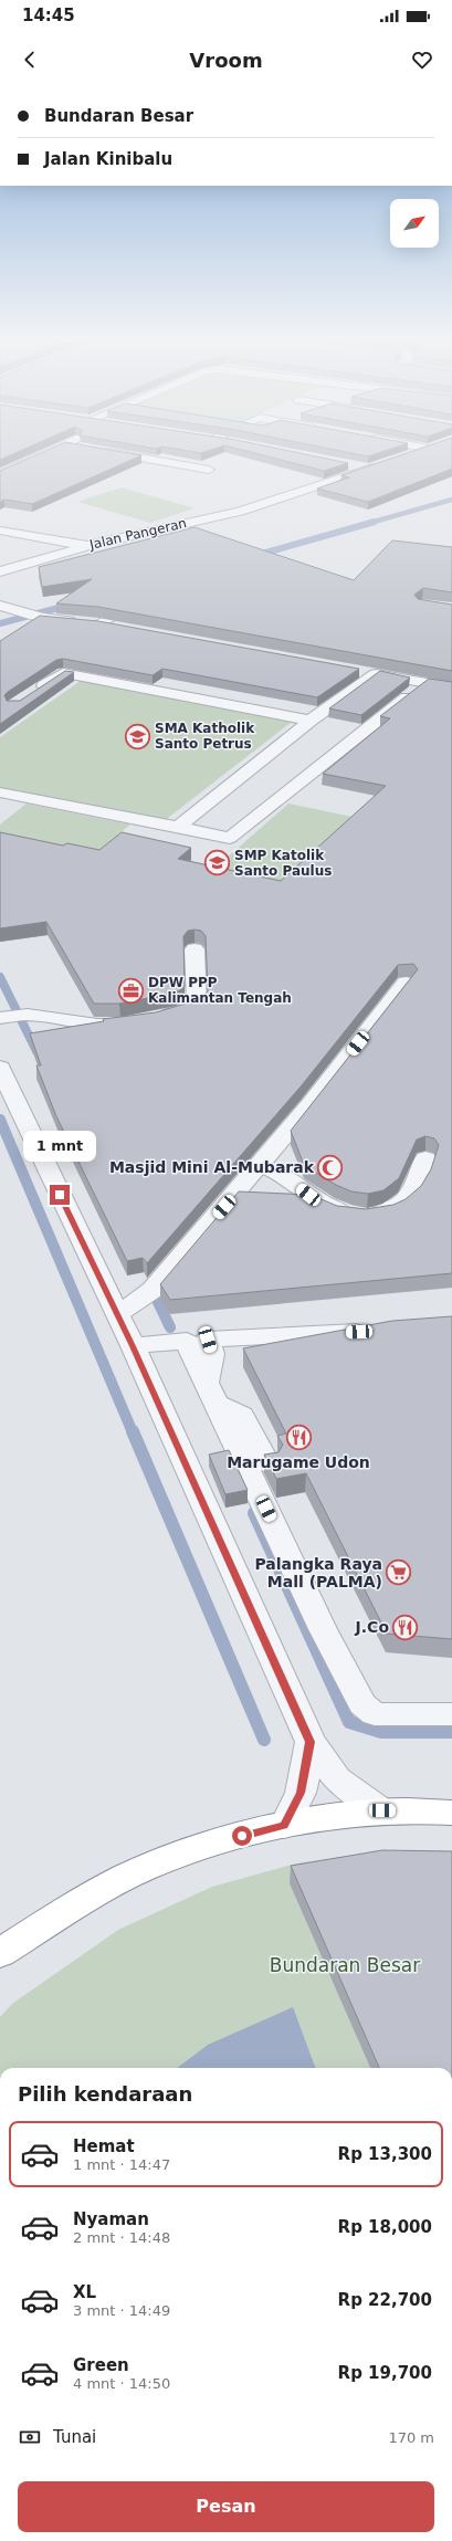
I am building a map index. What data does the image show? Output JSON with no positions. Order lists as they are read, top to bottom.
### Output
{
  "streets": {
    "street": ["Jalan Pangeran"]
  },
  "parks": ["Bundaran Besar"],
  "places": {
    "school or university": ["SMA Katholik Santo Petrus", "SMP Katolik Santo Paulus"],
    "office": ["DPW PPP Kalimantan Tengah"],
    "mosque": ["Masjid Mini Al-Mubarak"],
    "restaurant": ["Marugame Udon", "J.Co"],
    "supermarket": ["Palangka Raya Mall (PALMA)"]
  },
  "north": "top right",
  "page": {
    "status": "14:45",
    "header": "Vroom",
    "banner": ["Bundaran Besar", "Jalan Kinibalu"],
    "bubble": "1 mnt",
    "heading": "Pilih kendaraan",
    "list": [
      {
        "name": "Hemat",
        "note": "1 mnt · 14:47",
        "value": "Rp 13,300"
      },
      {
        "name": "Nyaman",
        "note": "2 mnt · 14:48",
        "value": "Rp 18,000"
      },
      {
        "name": "XL",
        "note": "3 mnt · 14:49",
        "value": "Rp 22,700"
      },
      {
        "name": "Green",
        "note": "4 mnt · 14:50",
        "value": "Rp 19,700"
      }
    ],
    "pay": ["Tunai", "170 m"],
    "buttons": "Pesan"
  }
}
